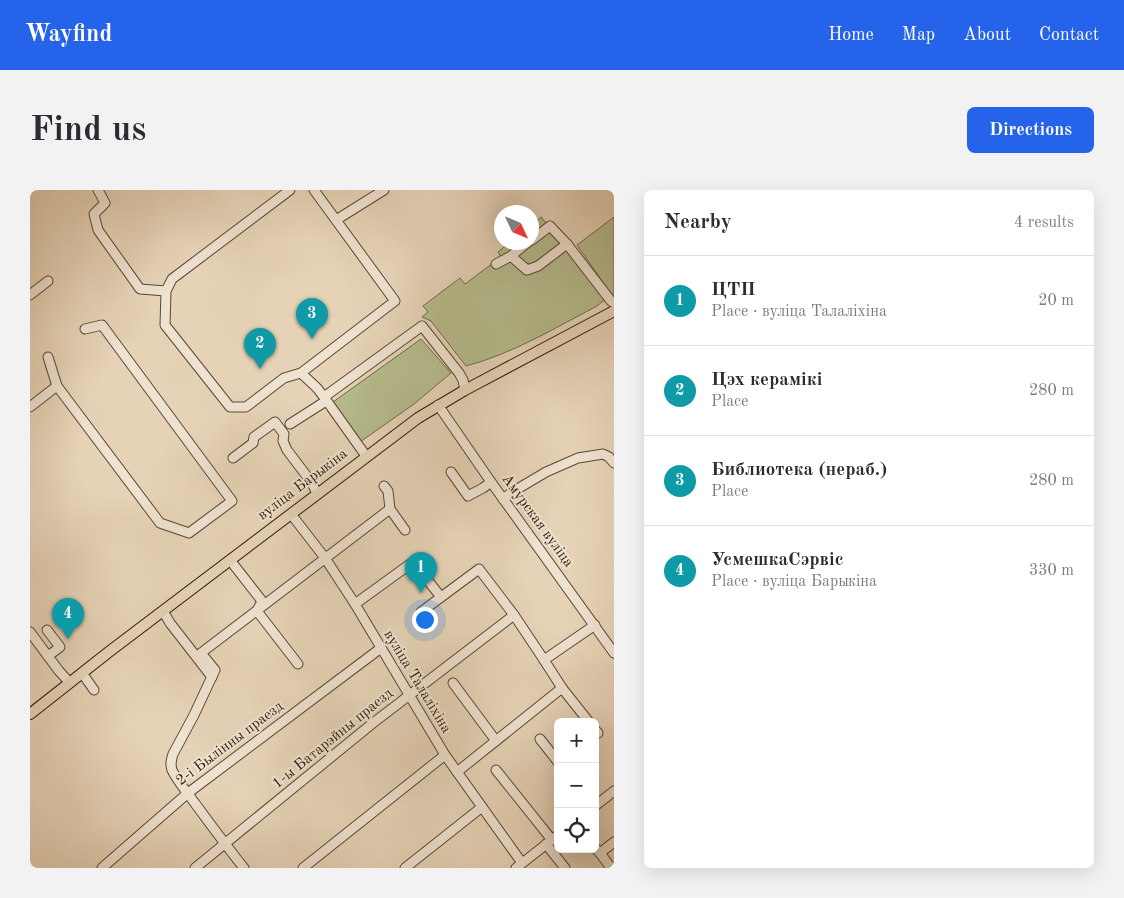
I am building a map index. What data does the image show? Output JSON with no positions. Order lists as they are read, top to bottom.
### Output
{
  "streets": {
    "main road": ["вуліца Барыкіна"],
    "street": [
      "Амурская вуліца",
      "вуліца Талаліхіна",
      "1-ы Батарэйны праезд",
      "2-і Былінны праезд"
    ]
  },
  "crossings": [
    ["вуліца Барыкіна", "Амурская вуліца"],
    ["вуліца Барыкіна", "вуліца Талаліхіна"],
    ["вуліца Талаліхіна", "1-ы Батарэйны праезд"],
    ["вуліца Талаліхіна", "2-і Былінны праезд"]
  ],
  "north": "bottom right",
  "page": {
    "header": "Wayfind",
    "nav": [
      "Home",
      "Map",
      "About",
      "Contact"
    ],
    "buttons": "Directions",
    "title": "Find us",
    "heading": ["Nearby", "4 results"],
    "list": [
      {
        "mark": "1",
        "name": "ЦТП",
        "note": "Place · вуліца Талаліхіна",
        "value": "20 m"
      },
      {
        "mark": "2",
        "name": "Цэх керамікі",
        "note": "Place",
        "value": "280 m"
      },
      {
        "mark": "3",
        "name": "Библиотека (нераб.)",
        "note": "Place",
        "value": "280 m"
      },
      {
        "mark": "4",
        "name": "УсмешкаСэрвіс",
        "note": "Place · вуліца Барыкіна",
        "value": "330 m"
      }
    ],
    "pins": [
      "3",
      "2",
      "1",
      "4"
    ],
    "map_buttons": ["+", "−"]
  }
}
